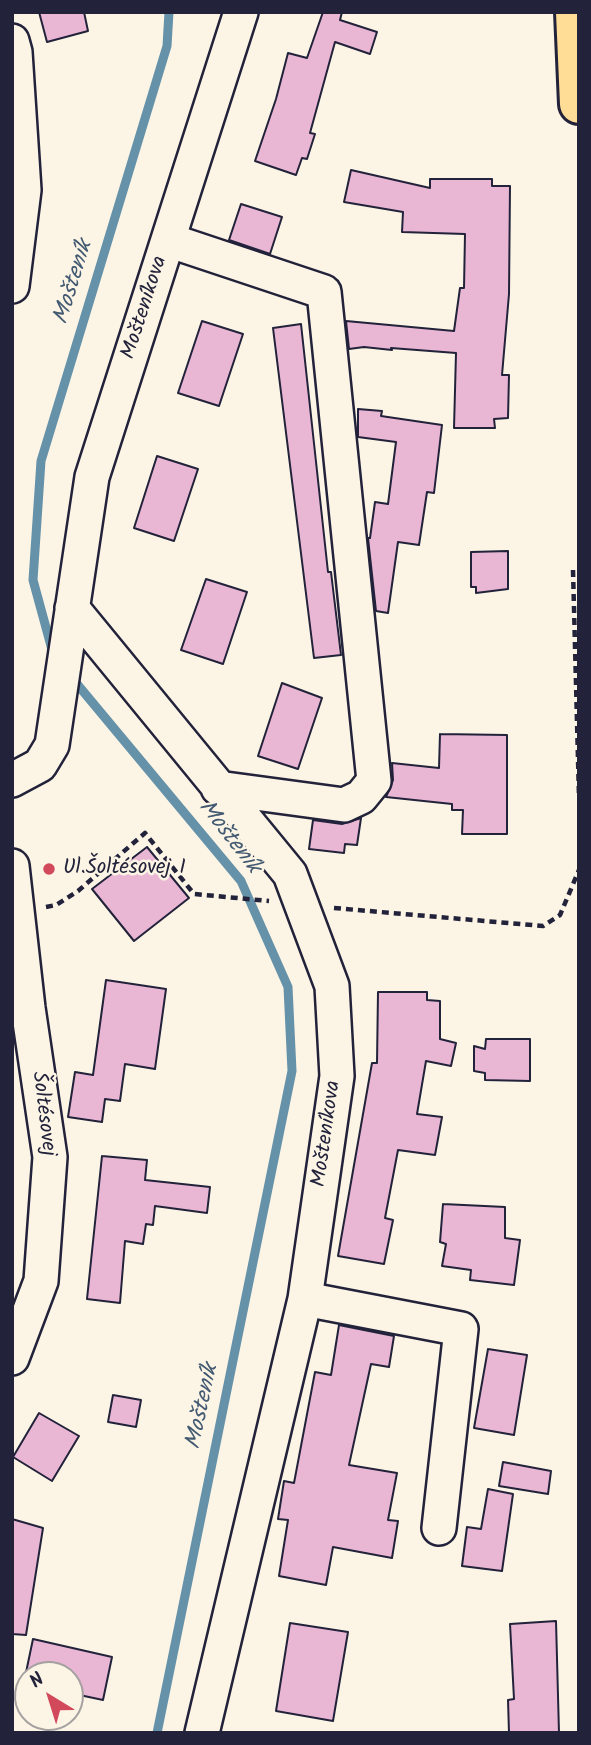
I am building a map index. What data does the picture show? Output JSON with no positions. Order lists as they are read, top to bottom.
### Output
{
  "streets": {
    "street": ["Mošteníkova", "Šoltésovej"]
  },
  "water": ["Mošteník"],
  "places": ["Ul.Šoltésovej I"],
  "north": "top left"
}
